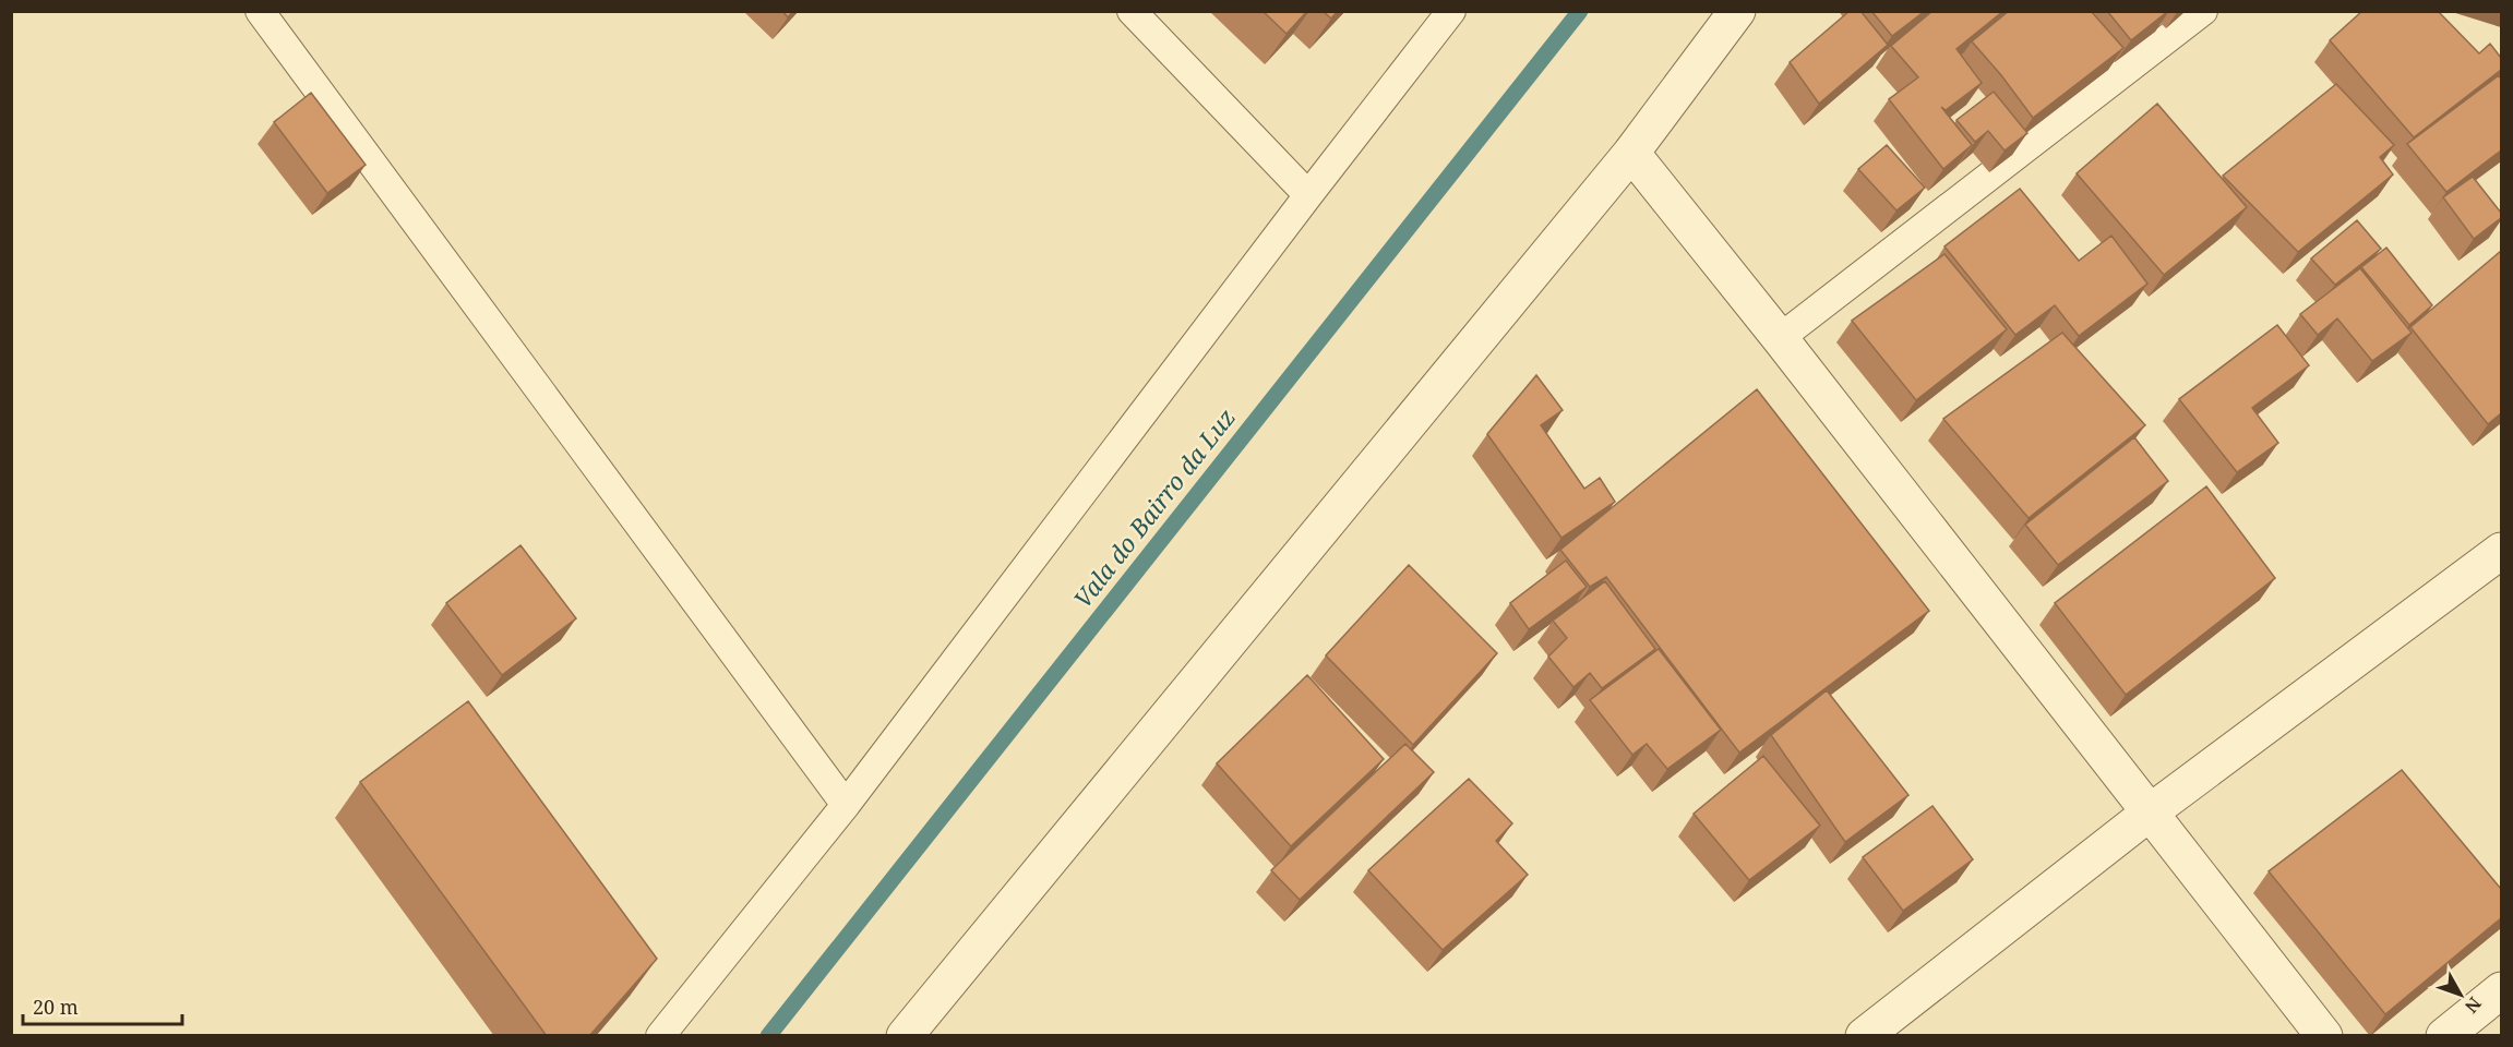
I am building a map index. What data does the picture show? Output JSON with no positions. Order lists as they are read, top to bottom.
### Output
{
  "water": ["Vala do Bairro da Luz"],
  "scale_bar": "20 m",
  "north": "bottom right"
}
